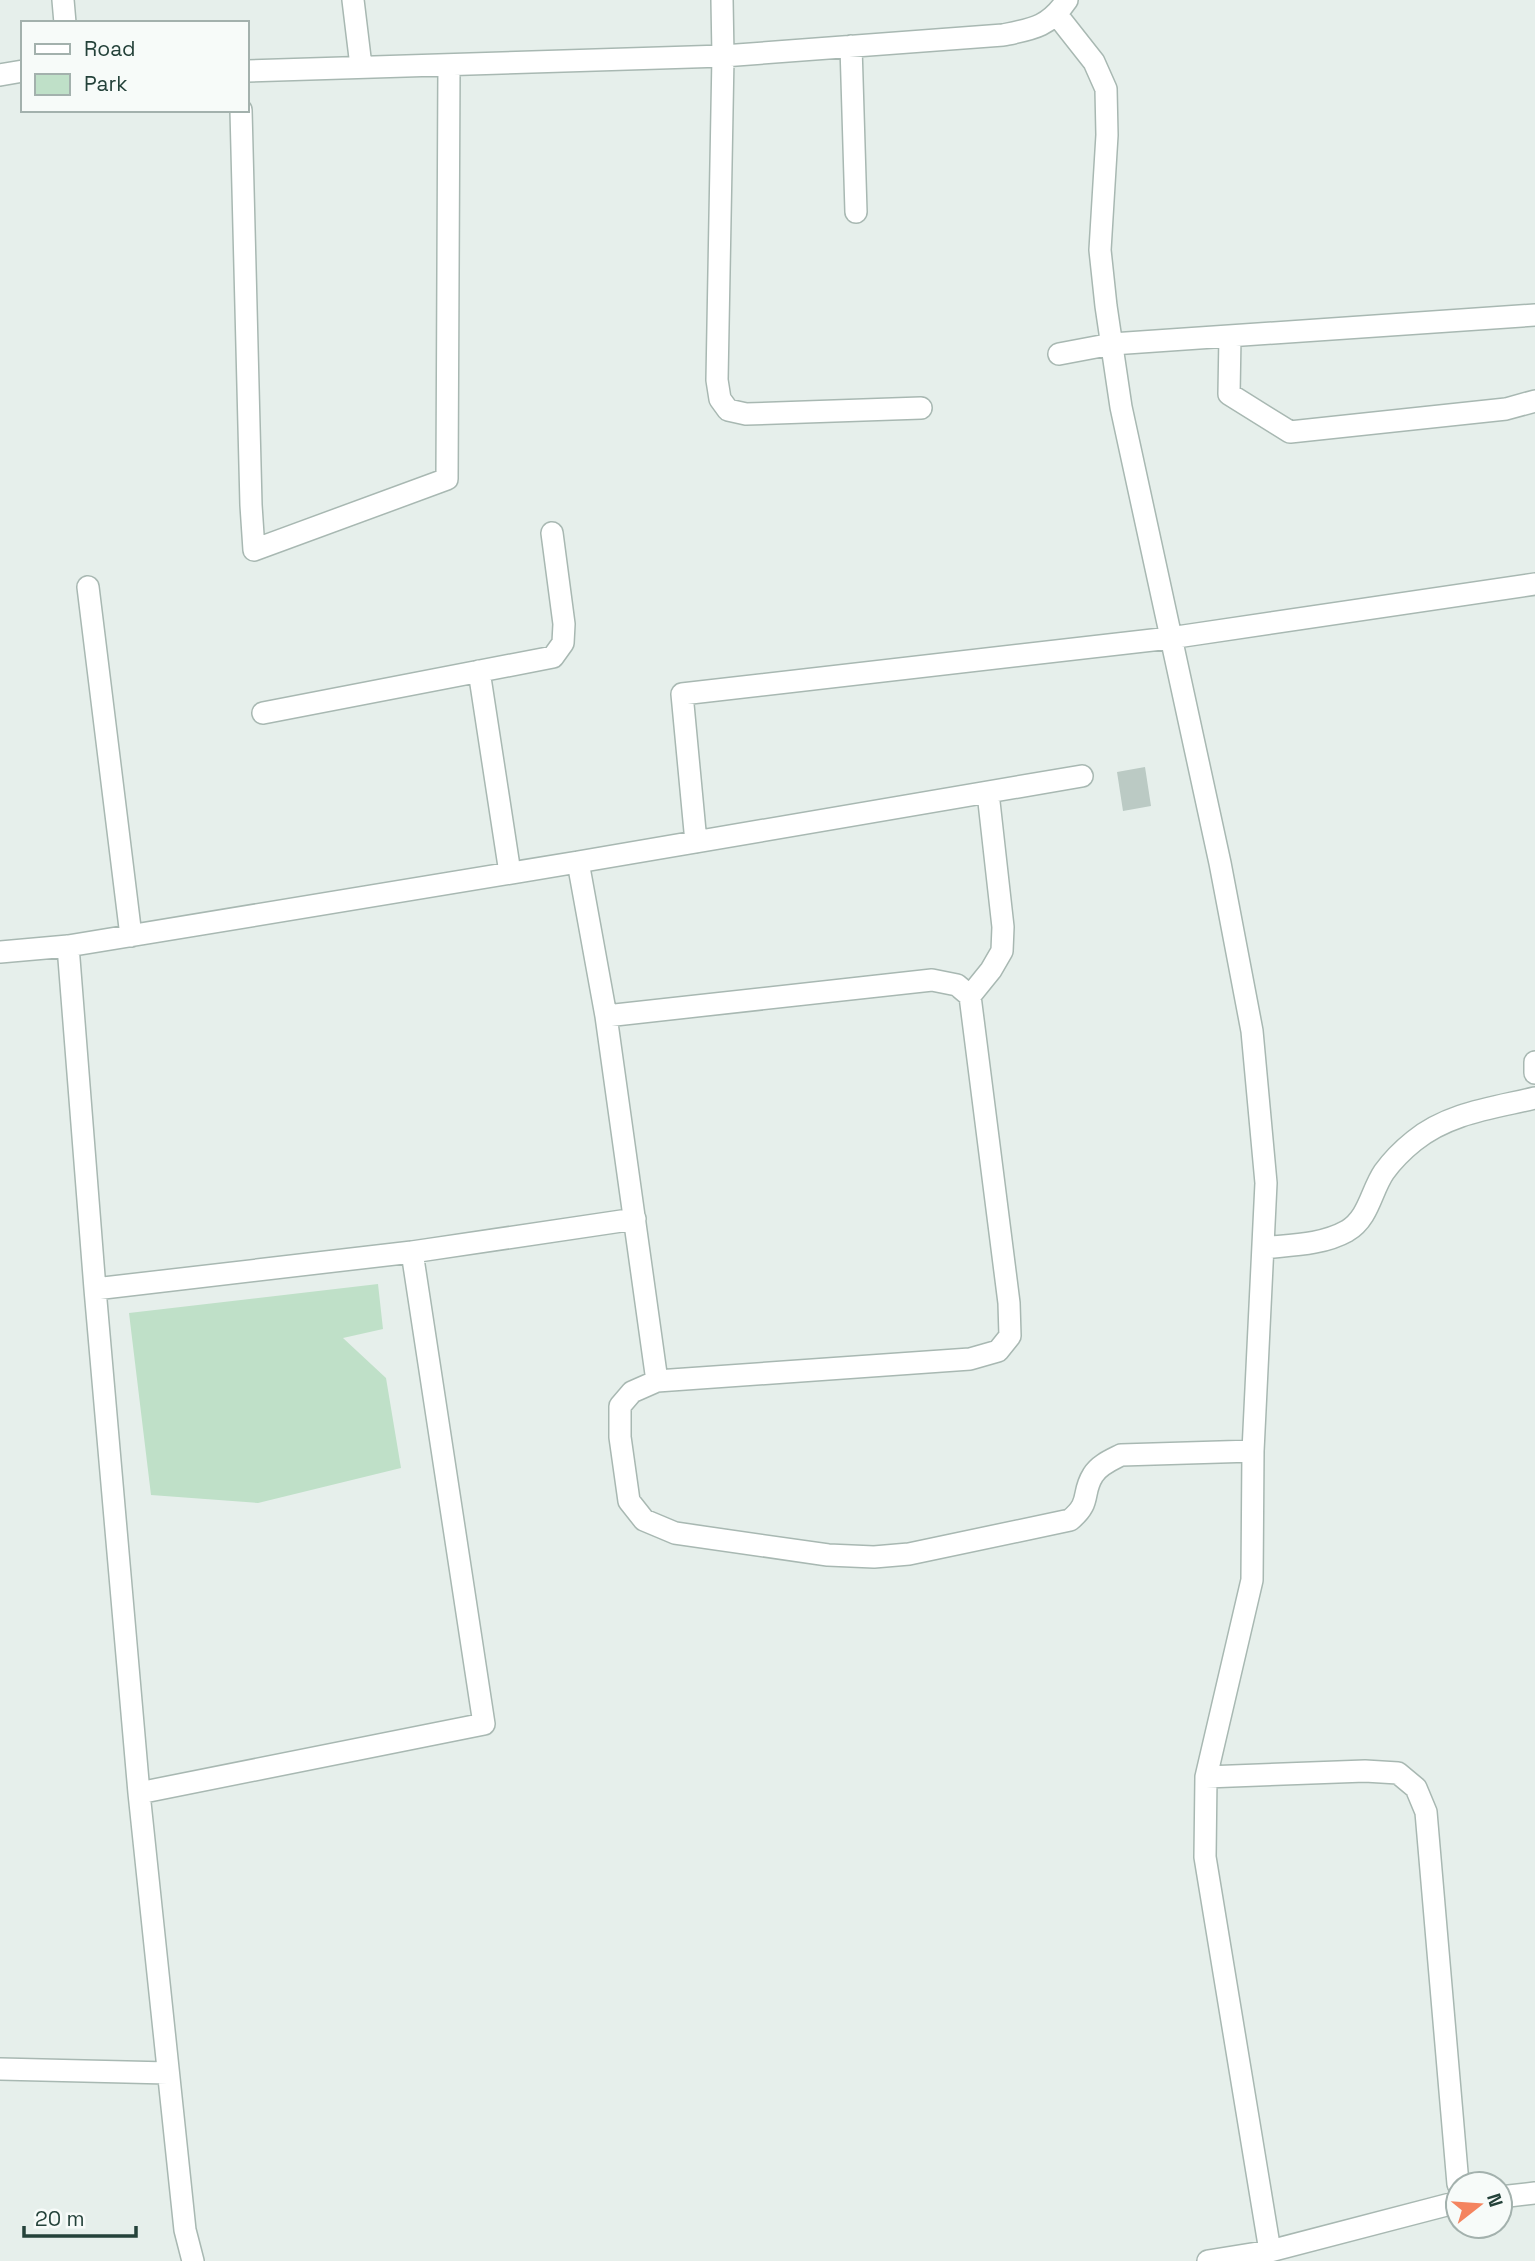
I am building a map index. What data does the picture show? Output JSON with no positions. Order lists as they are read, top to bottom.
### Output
{
  "legend": ["Road", "Park"],
  "scale_bar": "20 m",
  "north": "right"
}
